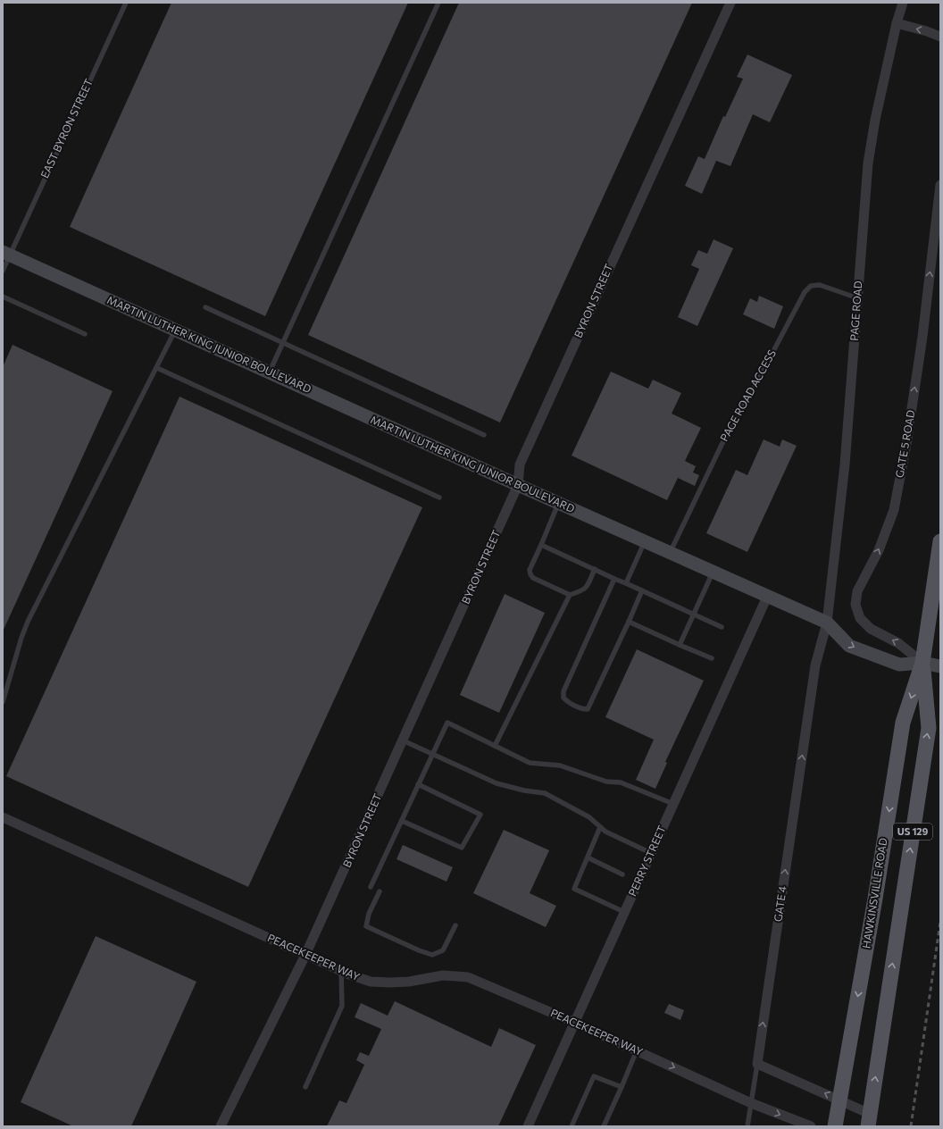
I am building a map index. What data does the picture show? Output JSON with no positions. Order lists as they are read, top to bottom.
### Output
{
  "streets": {
    "main road": ["US 129", "HAWKINSVILLE ROAD"],
    "street": [
      "BYRON STREET",
      "PAGE ROAD",
      "MARTIN LUTHER KING JUNIOR BOULEVARD",
      "GATE 5 ROAD",
      "PERRY STREET",
      "GATE 4",
      "PEACEKEEPER WAY"
    ],
    "lane": ["EAST BYRON STREET", "PAGE ROAD ACCESS"]
  },
  "crossings": [
    ["EAST BYRON STREET", "MARTIN LUTHER KING JUNIOR BOULEVARD"],
    ["BYRON STREET", "MARTIN LUTHER KING JUNIOR BOULEVARD"],
    ["BYRON STREET", "PEACEKEEPER WAY"],
    ["PAGE ROAD", "MARTIN LUTHER KING JUNIOR BOULEVARD"],
    ["PAGE ROAD", "PAGE ROAD ACCESS"],
    ["PAGE ROAD", "GATE 4"],
    ["MARTIN LUTHER KING JUNIOR BOULEVARD", "PAGE ROAD ACCESS"],
    ["MARTIN LUTHER KING JUNIOR BOULEVARD", "GATE 5 ROAD"],
    ["MARTIN LUTHER KING JUNIOR BOULEVARD", "PERRY STREET"],
    ["MARTIN LUTHER KING JUNIOR BOULEVARD", "HAWKINSVILLE ROAD"],
    ["MARTIN LUTHER KING JUNIOR BOULEVARD", "GATE 4"],
    ["GATE 5 ROAD", "HAWKINSVILLE ROAD"],
    ["PERRY STREET", "PEACEKEEPER WAY"]
  ],
  "one_way": ["GATE 5 ROAD", "GATE 4"]
}
